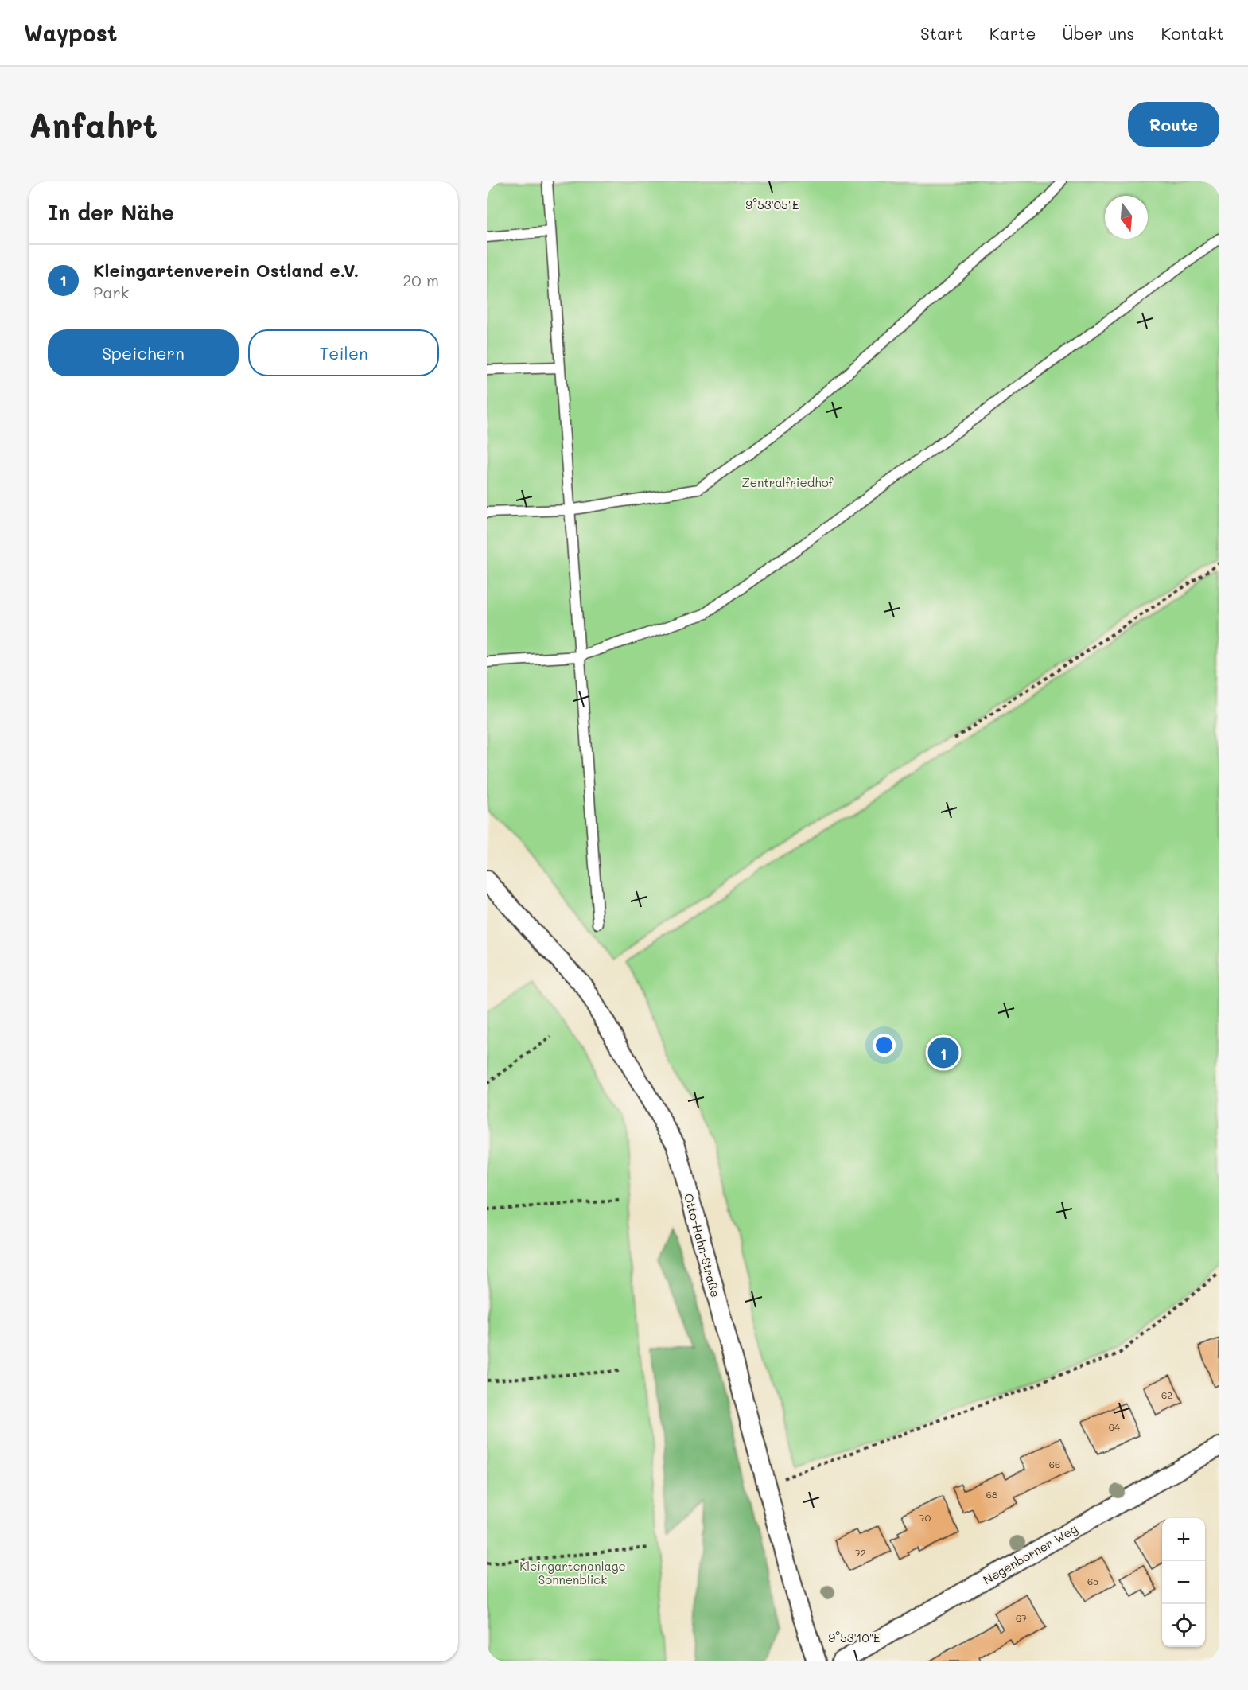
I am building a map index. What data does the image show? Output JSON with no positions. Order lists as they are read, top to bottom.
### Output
{
  "streets": {
    "street": ["Otto-Hahn-Straße", "Negenborner Weg"]
  },
  "parks": ["Zentralfriedhof", "Kleingartenanlage Sonnenblick"],
  "house_numbers": [
    "62",
    "64",
    "66",
    "68",
    "70",
    "72",
    "65",
    "67"
  ],
  "north": "bottom",
  "page": {
    "header": "Waypost",
    "nav": [
      "Start",
      "Karte",
      "Über uns",
      "Kontakt"
    ],
    "buttons": [
      "Route",
      ["Speichern", "Teilen"]
    ],
    "title": "Anfahrt",
    "heading": "In der Nähe",
    "list": [
      {
        "mark": "1",
        "name": "Kleingartenverein Ostland e.V.",
        "note": "Park",
        "value": "20 m"
      }
    ],
    "pins": "1",
    "map_buttons": ["+", "−"]
  },
  "coordinates": ["9°53'05\"E", "9°53'10\"E"]
}
